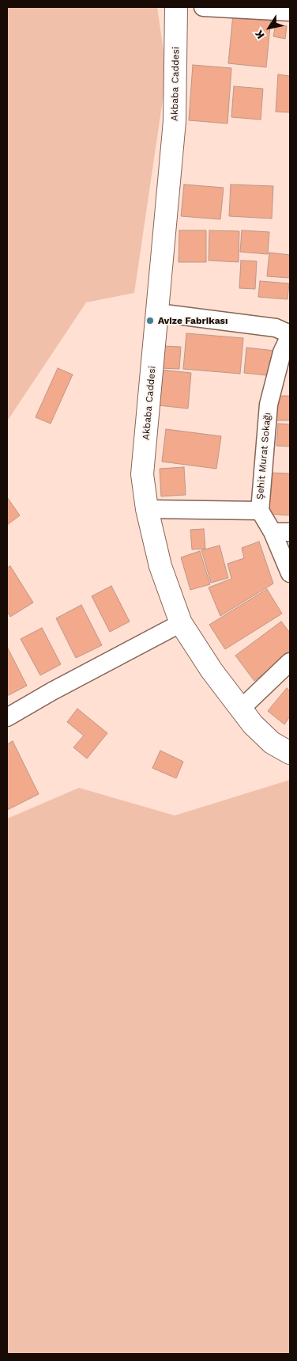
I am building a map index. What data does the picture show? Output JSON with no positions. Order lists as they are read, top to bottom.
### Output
{
  "streets": {
    "main road": ["Akbaba Caddesi"],
    "street": ["Şehit Murat Sokağı"]
  },
  "places": ["Avize Fabrikası"],
  "north": "bottom left"
}
